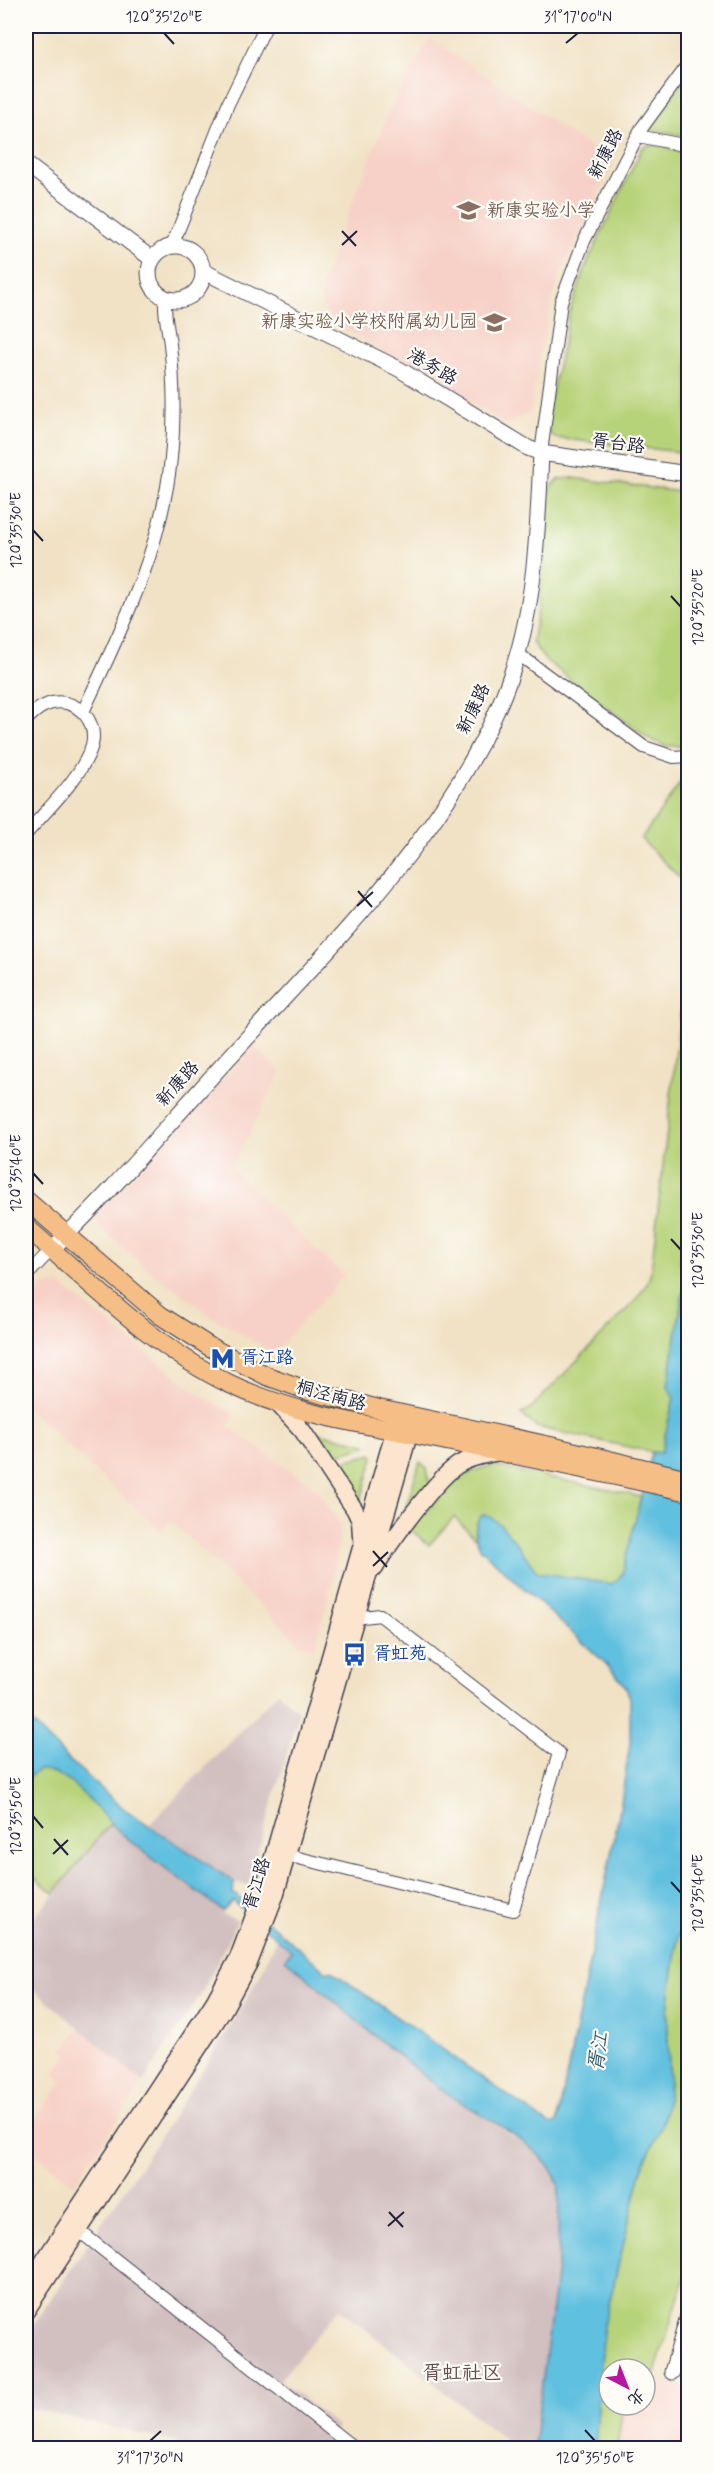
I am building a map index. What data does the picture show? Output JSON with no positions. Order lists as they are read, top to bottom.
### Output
{
  "streets": {
    "main road": ["桐泾南路", "胥江路"],
    "street": ["新康路", "港务路", "胥台路"]
  },
  "crossings": [
    ["新康路", "港务路"],
    ["新康路", "胥台路"],
    ["新康路", "桐泾南路"],
    ["港务路", "胥台路"],
    ["桐泾南路", "胥江路"]
  ],
  "districts": ["胥虹社区"],
  "water": ["胥江"],
  "places": {
    "school or university": ["新康实验小学", "新康实验小学校附属幼儿园"],
    "metro station": ["胥江路"],
    "bus stop": ["胥虹苑"]
  },
  "north": "bottom right",
  "coordinates": [
    "120°35'20\"E",
    "31°17'00\"N",
    "120°35'30\"E",
    "120°35'40\"E",
    "120°35'50\"E",
    "31°17'30\"N"
  ]
}
